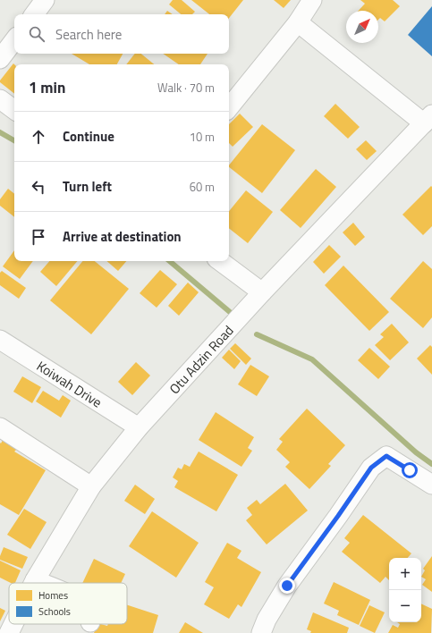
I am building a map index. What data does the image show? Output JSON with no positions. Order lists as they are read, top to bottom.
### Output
{
  "streets": {
    "street": ["Otu Adzin Road", "Koiwah Drive"]
  },
  "crossings": [
    ["Otu Adzin Road", "Koiwah Drive"]
  ],
  "legend": ["Homes", "Schools"],
  "north": "top right",
  "page": {
    "search": "Search here",
    "heading": ["1 min", "Walk · 70 m"],
    "list": [
      ["Continue", "10 m"],
      ["Turn left", "60 m"],
      "Arrive at destination"
    ],
    "map_buttons": ["+", "−"]
  }
}
